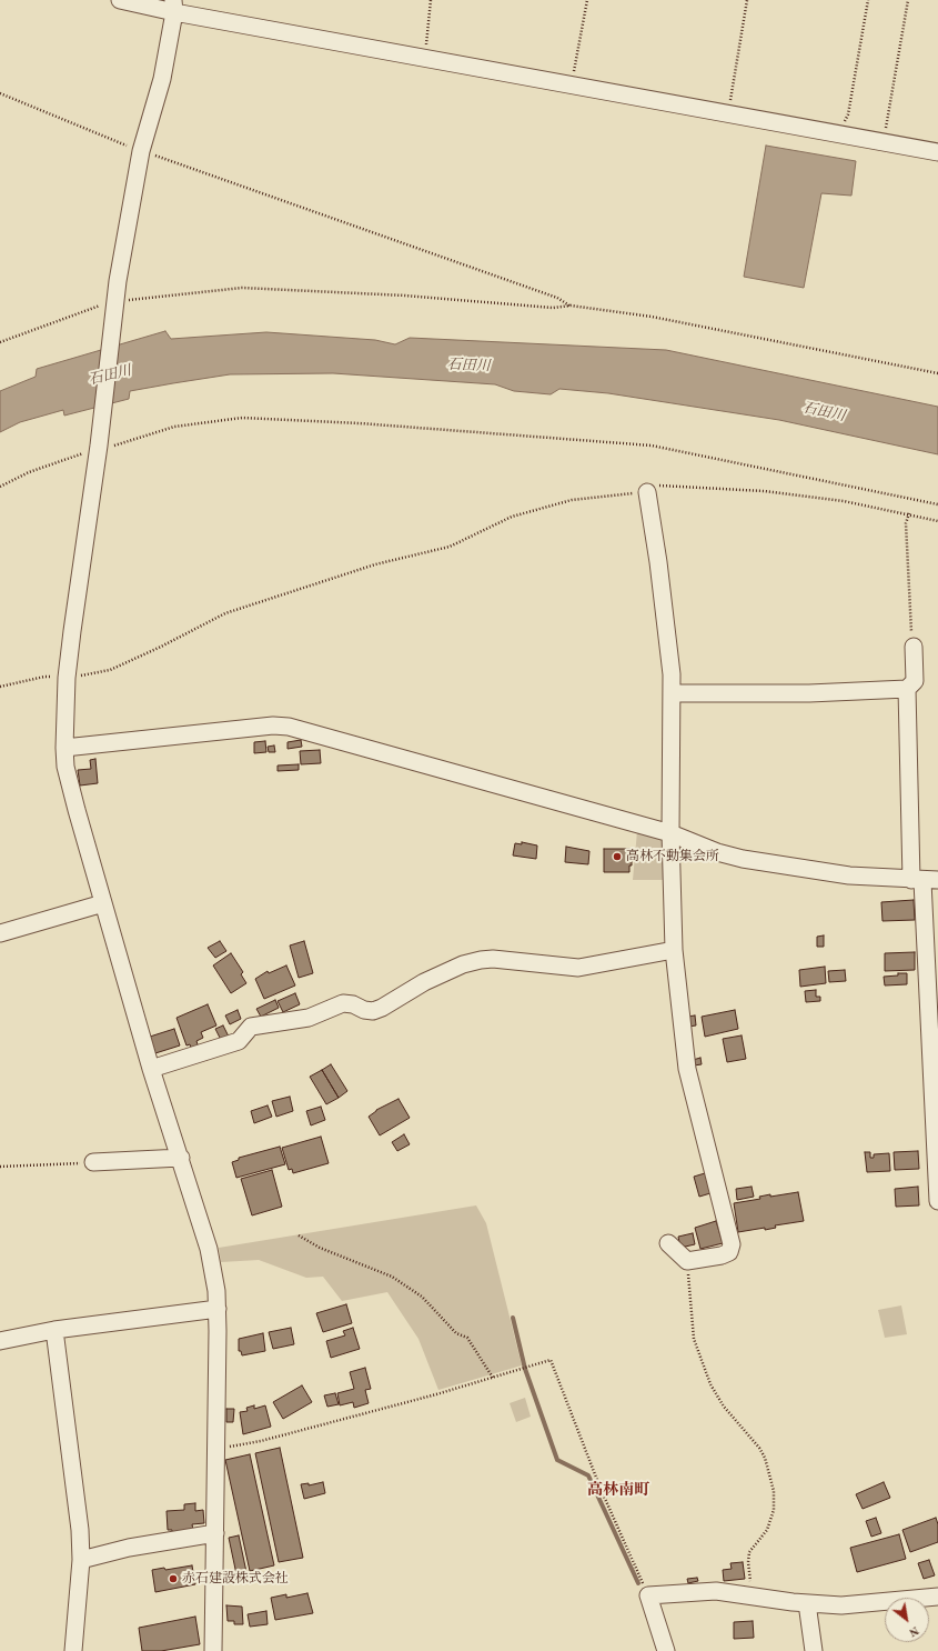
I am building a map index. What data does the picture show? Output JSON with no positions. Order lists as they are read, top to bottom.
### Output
{
  "districts": ["高林南町"],
  "water": ["石田川"],
  "places": ["高林不動集会所", "赤石建設株式会社"],
  "north": "bottom right"
}
